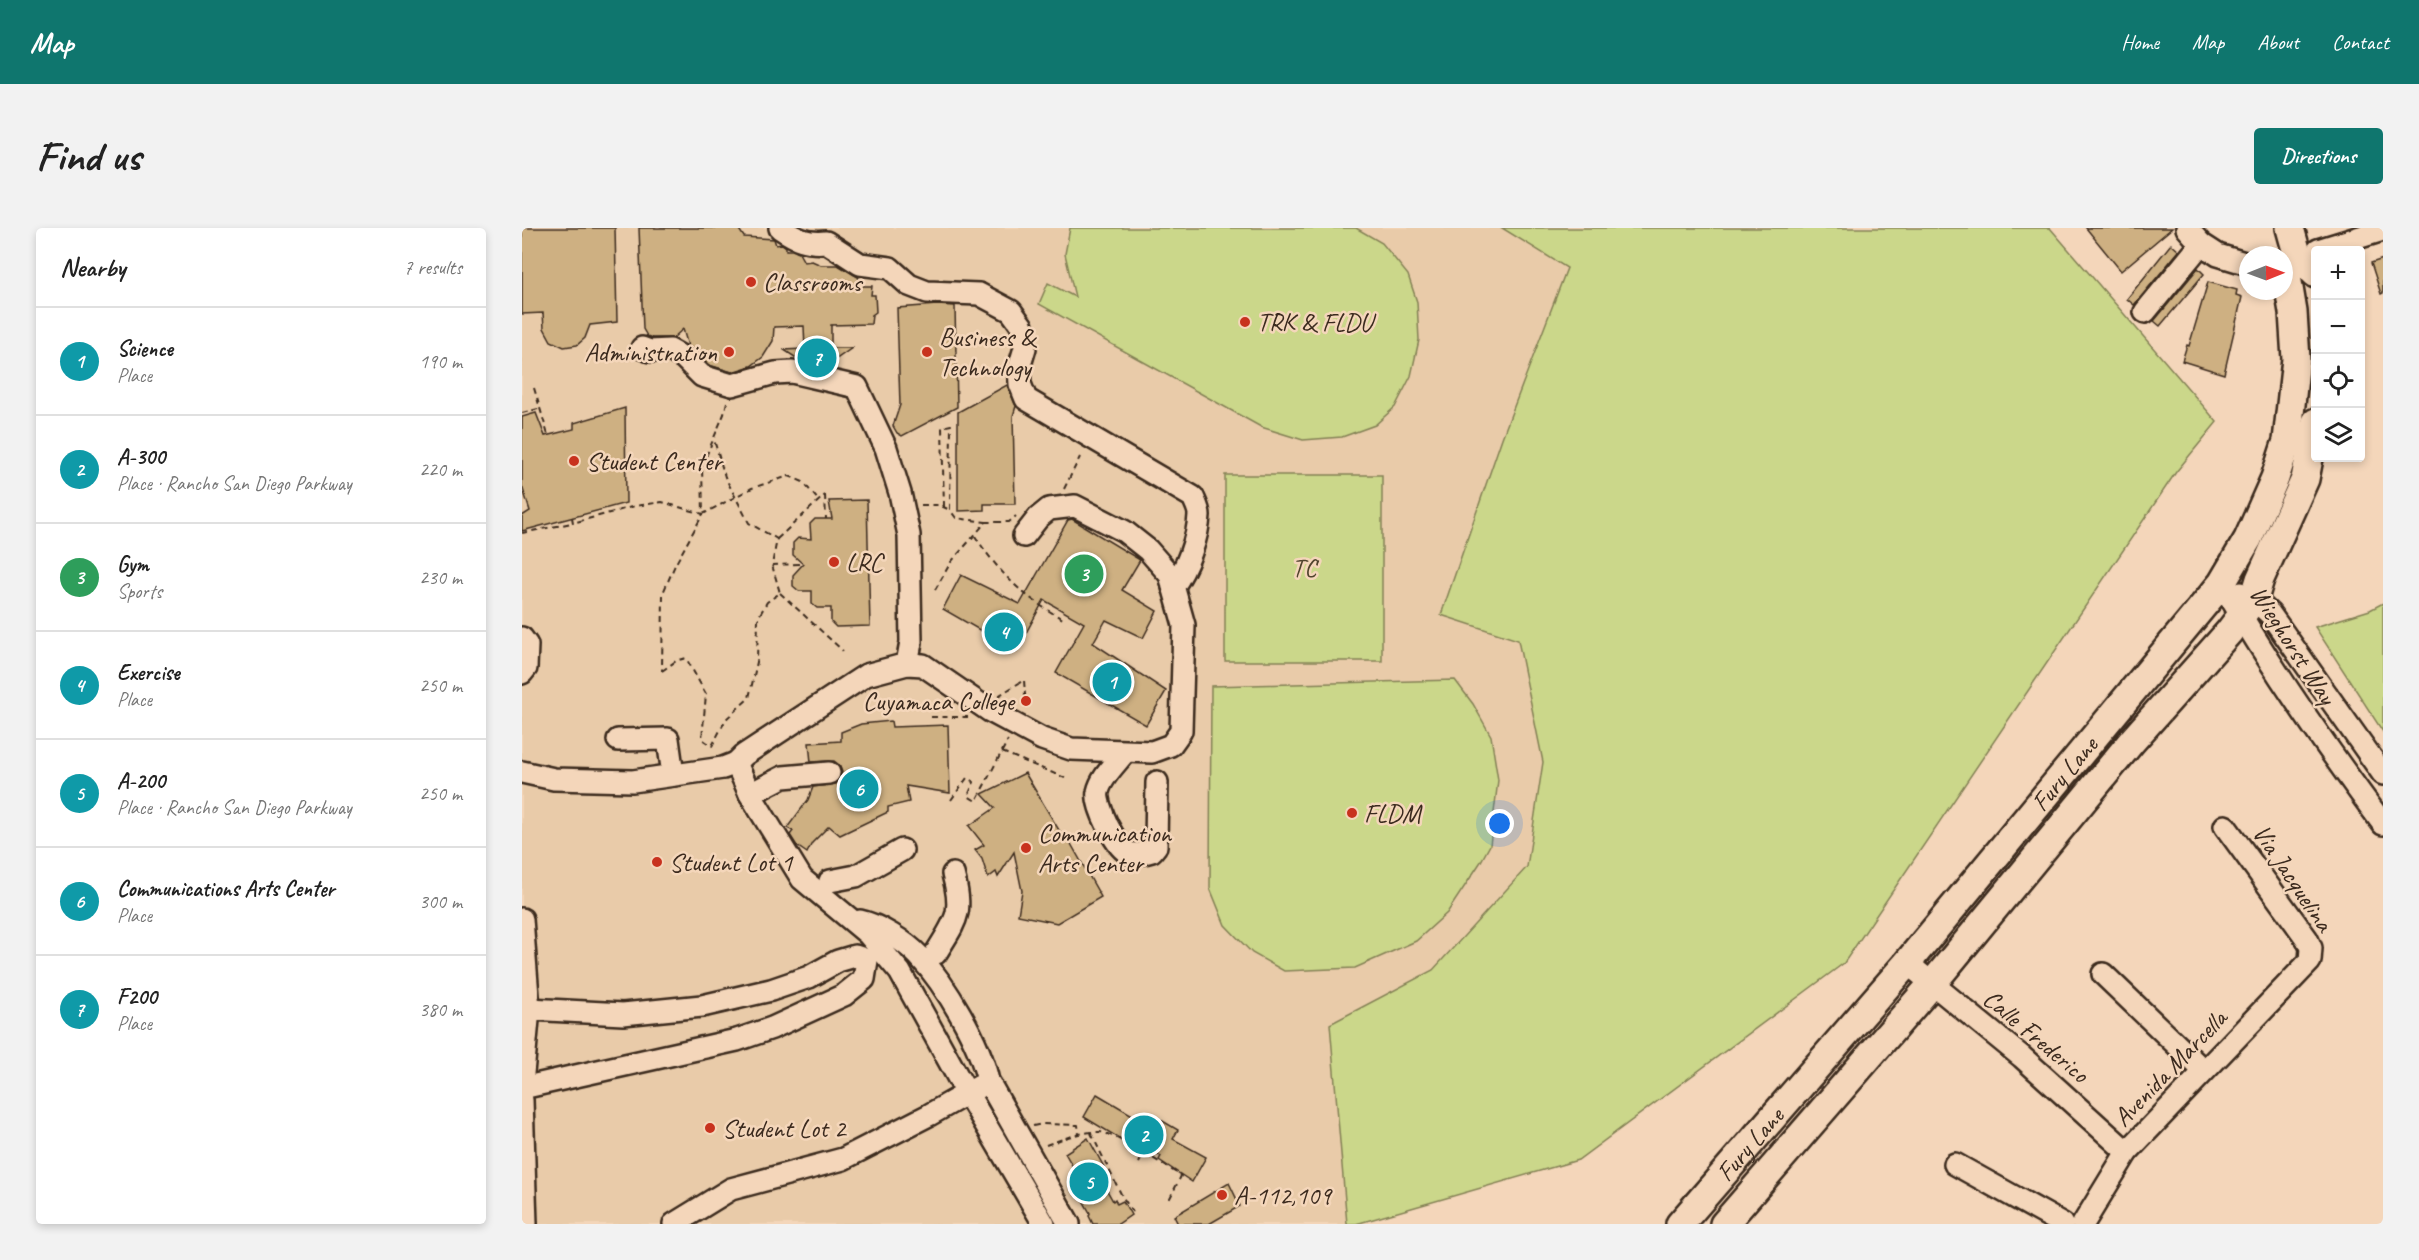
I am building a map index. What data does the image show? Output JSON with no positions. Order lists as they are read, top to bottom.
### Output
{
  "streets": {
    "main road": ["Fury Lane"],
    "street": [
      "Wieghorst Way",
      "Via Jacquelina",
      "Calle Frederico",
      "Avenida Marcella"
    ]
  },
  "crossings": [
    ["Wieghorst Way", "Fury Lane"],
    ["Fury Lane", "Calle Frederico"],
    ["Via Jacquelina", "Avenida Marcella"],
    ["Calle Frederico", "Avenida Marcella"]
  ],
  "parks": ["TC"],
  "places": [
    "Classrooms",
    "TRK & FLDU",
    "Administration",
    "Business & Technology",
    "Student Center",
    "LRC",
    "Cuyamaca College",
    "FLDM",
    "Communication Arts Center",
    "Student Lot 1",
    "Student Lot 2",
    "A-112,109"
  ],
  "north": "right",
  "page": {
    "header": "Map",
    "nav": [
      "Home",
      "Map",
      "About",
      "Contact"
    ],
    "buttons": "Directions",
    "title": "Find us",
    "heading": ["Nearby", "7 results"],
    "map_buttons": ["+", "−"],
    "list": [
      {
        "mark": "1",
        "name": "Science",
        "note": "Place",
        "value": "190 m"
      },
      {
        "mark": "2",
        "name": "A-300",
        "note": "Place · Rancho San Diego Parkway",
        "value": "220 m"
      },
      {
        "mark": "3",
        "name": "Gym",
        "note": "Sports",
        "value": "230 m"
      },
      {
        "mark": "4",
        "name": "Exercise",
        "note": "Place",
        "value": "250 m"
      },
      {
        "mark": "5",
        "name": "A-200",
        "note": "Place · Rancho San Diego Parkway",
        "value": "250 m"
      },
      {
        "mark": "6",
        "name": "Communications Arts Center",
        "note": "Place",
        "value": "300 m"
      },
      {
        "mark": "7",
        "name": "F200",
        "note": "Place",
        "value": "380 m"
      }
    ],
    "pins": [
      "7",
      "3",
      "4",
      "1",
      "6",
      "2",
      "5"
    ]
  }
}
